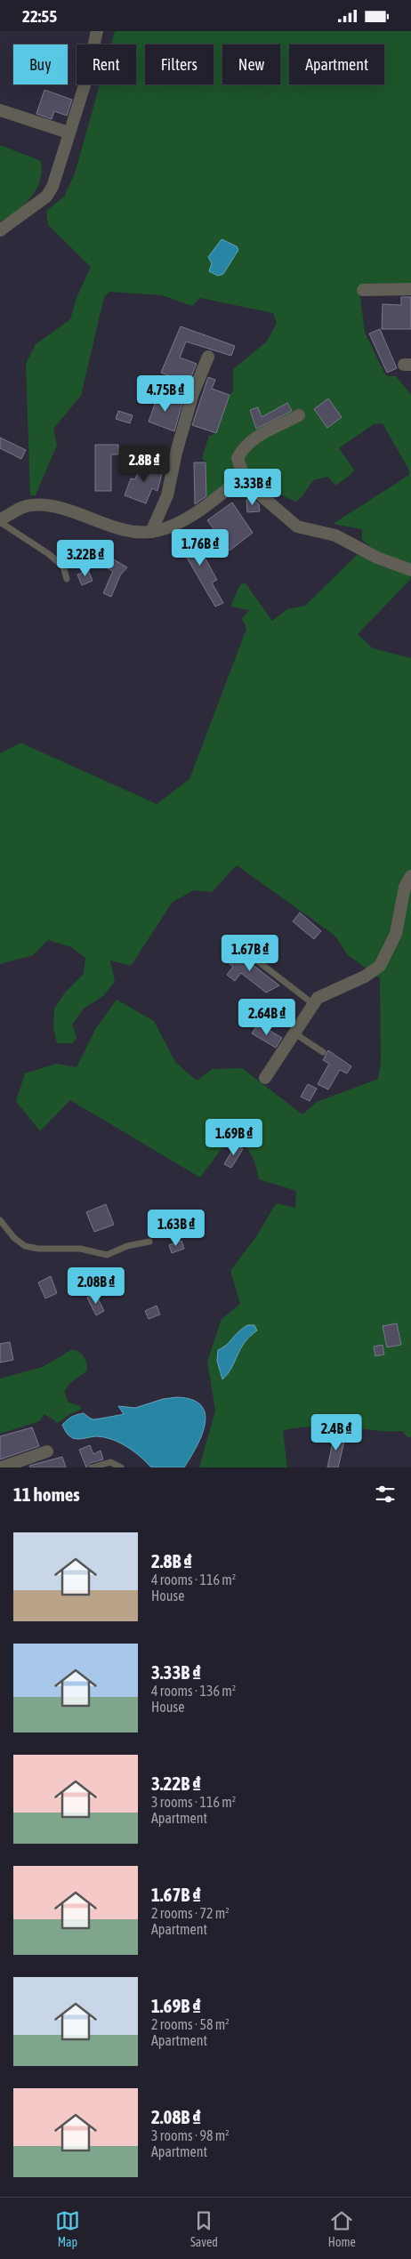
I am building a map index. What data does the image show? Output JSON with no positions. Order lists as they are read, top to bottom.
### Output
{
  "page": {
    "status": "22:55",
    "chip": [
      "Buy",
      "Rent",
      "Filters",
      "New",
      "Apartment"
    ],
    "price": [
      "4.75B ₫",
      "2.8B ₫",
      "3.33B ₫",
      "1.76B ₫",
      "3.22B ₫",
      "1.67B ₫",
      "2.64B ₫",
      "1.69B ₫",
      "1.63B ₫",
      "2.08B ₫",
      "2.4B ₫"
    ],
    "heading": "11 homes",
    "list": [
      {
        "name": "2.8B ₫",
        "note": "4 rooms · 116 m² · House"
      },
      {
        "name": "3.33B ₫",
        "note": "4 rooms · 136 m² · House"
      },
      {
        "name": "3.22B ₫",
        "note": "3 rooms · 116 m² · Apartment"
      },
      {
        "name": "1.67B ₫",
        "note": "2 rooms · 72 m² · Apartment"
      },
      {
        "name": "1.69B ₫",
        "note": "2 rooms · 58 m² · Apartment"
      },
      {
        "name": "2.08B ₫",
        "note": "3 rooms · 98 m² · Apartment"
      }
    ],
    "tabs": ["Map", "Saved", "Home"]
  }
}
